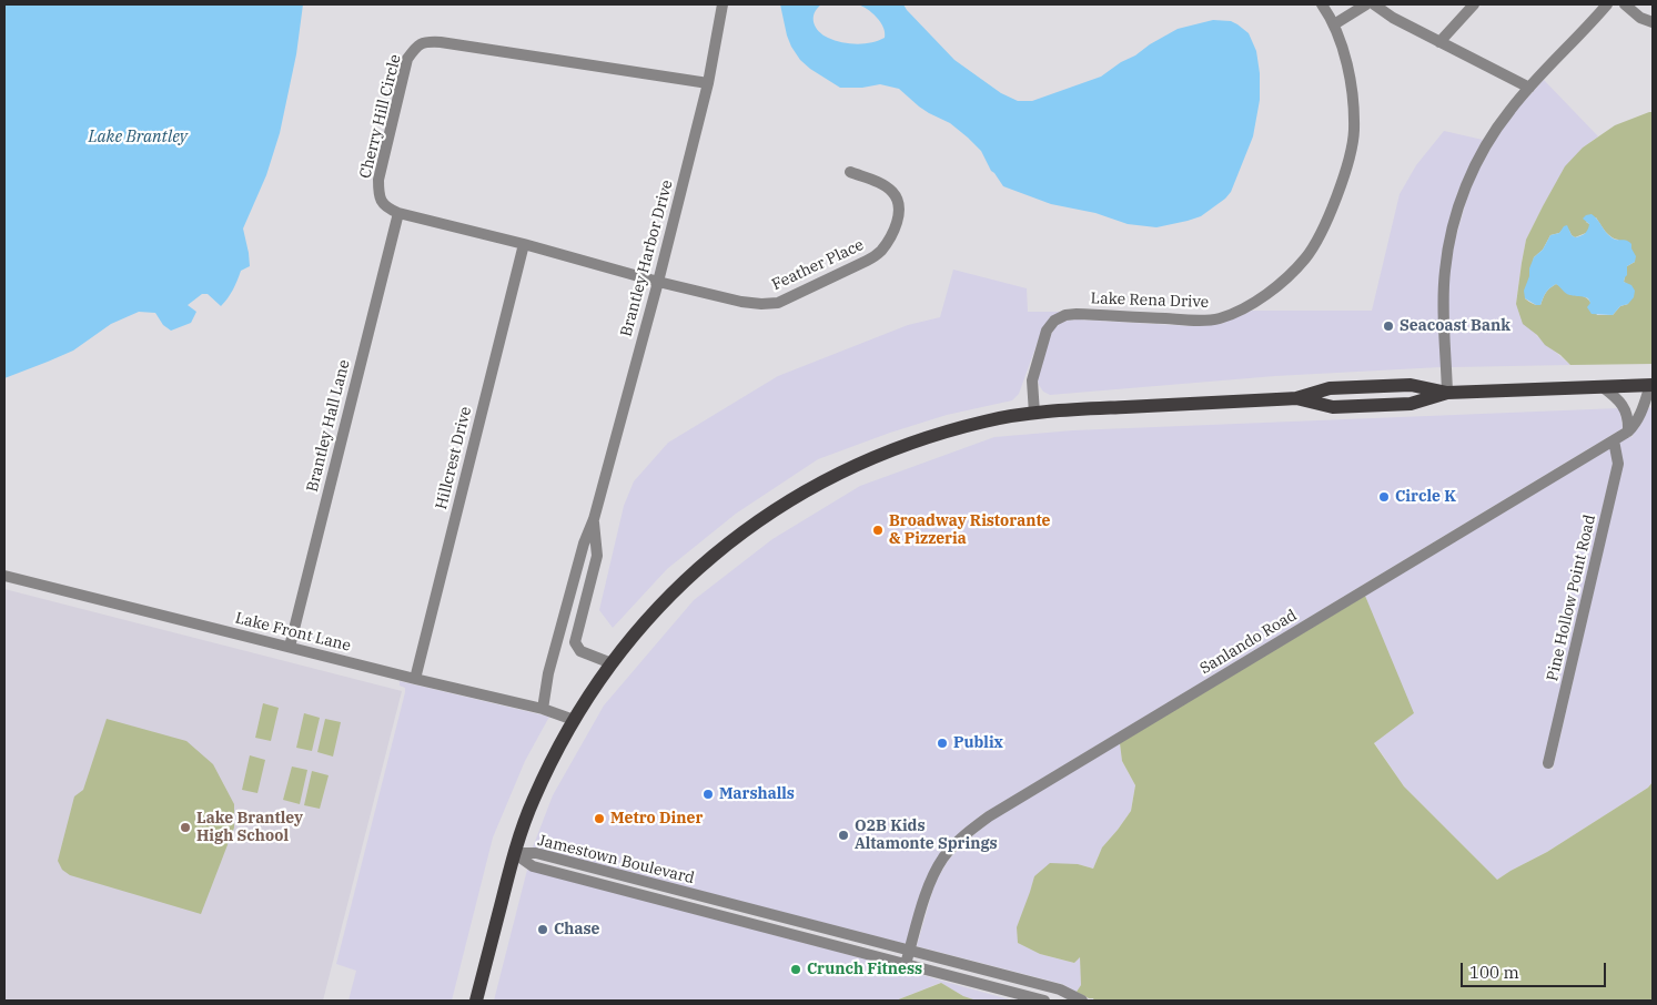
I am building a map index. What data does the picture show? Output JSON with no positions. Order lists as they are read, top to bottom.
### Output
{
  "streets": {
    "street": [
      "Cherry Hill Circle",
      "Brantley Harbor Drive",
      "Feather Place",
      "Lake Rena Drive",
      "Brantley Hall Lane",
      "Hillcrest Drive",
      "Pine Hollow Point Road",
      "Lake Front Lane",
      "Sanlando Road",
      "Jamestown Boulevard"
    ]
  },
  "crossings": [
    ["Cherry Hill Circle", "Brantley Harbor Drive"],
    ["Cherry Hill Circle", "Feather Place"],
    ["Cherry Hill Circle", "Brantley Hall Lane"],
    ["Cherry Hill Circle", "Hillcrest Drive"],
    ["Brantley Harbor Drive", "Feather Place"],
    ["Brantley Harbor Drive", "Lake Front Lane"],
    ["Brantley Hall Lane", "Lake Front Lane"],
    ["Hillcrest Drive", "Lake Front Lane"],
    ["Pine Hollow Point Road", "Sanlando Road"],
    ["Sanlando Road", "Jamestown Boulevard"]
  ],
  "water": ["Lake Brantley"],
  "places": [
    "Seacoast Bank",
    "Circle K",
    "Broadway Ristorante & Pizzeria",
    "Publix",
    "Marshalls",
    "Metro Diner",
    "Lake Brantley High School",
    "O2B Kids Altamonte Springs",
    "Chase",
    "Crunch Fitness"
  ],
  "scale_bar": "100 m"
}
